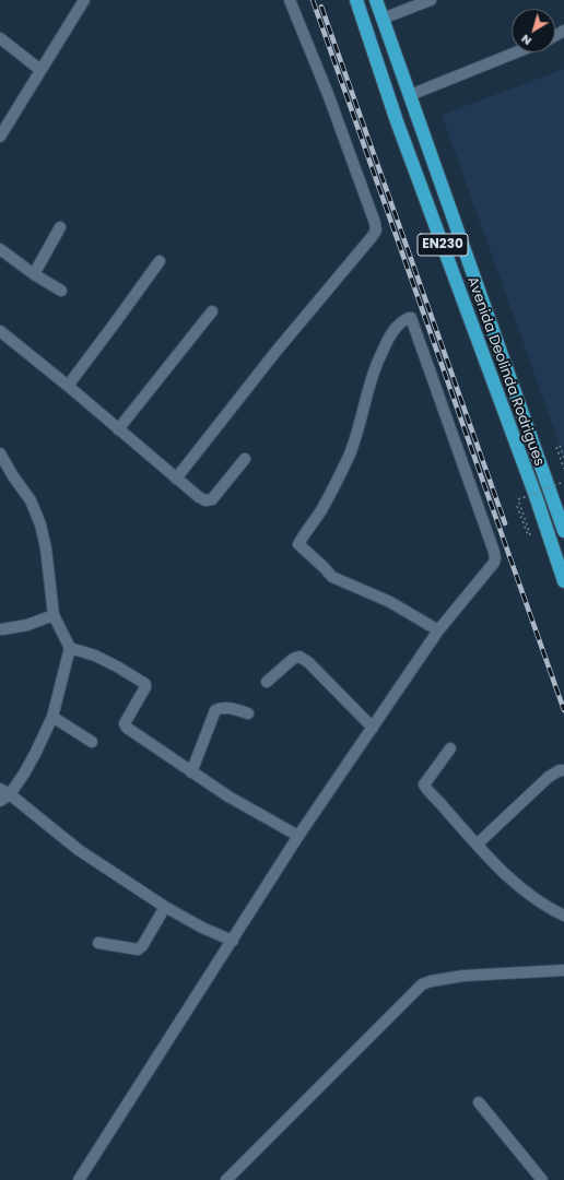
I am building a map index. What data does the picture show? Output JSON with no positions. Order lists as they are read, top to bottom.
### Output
{
  "streets": {
    "highway": ["EN230", "Avenida Deolinda Rodrigues"]
  },
  "north": "bottom left"
}
